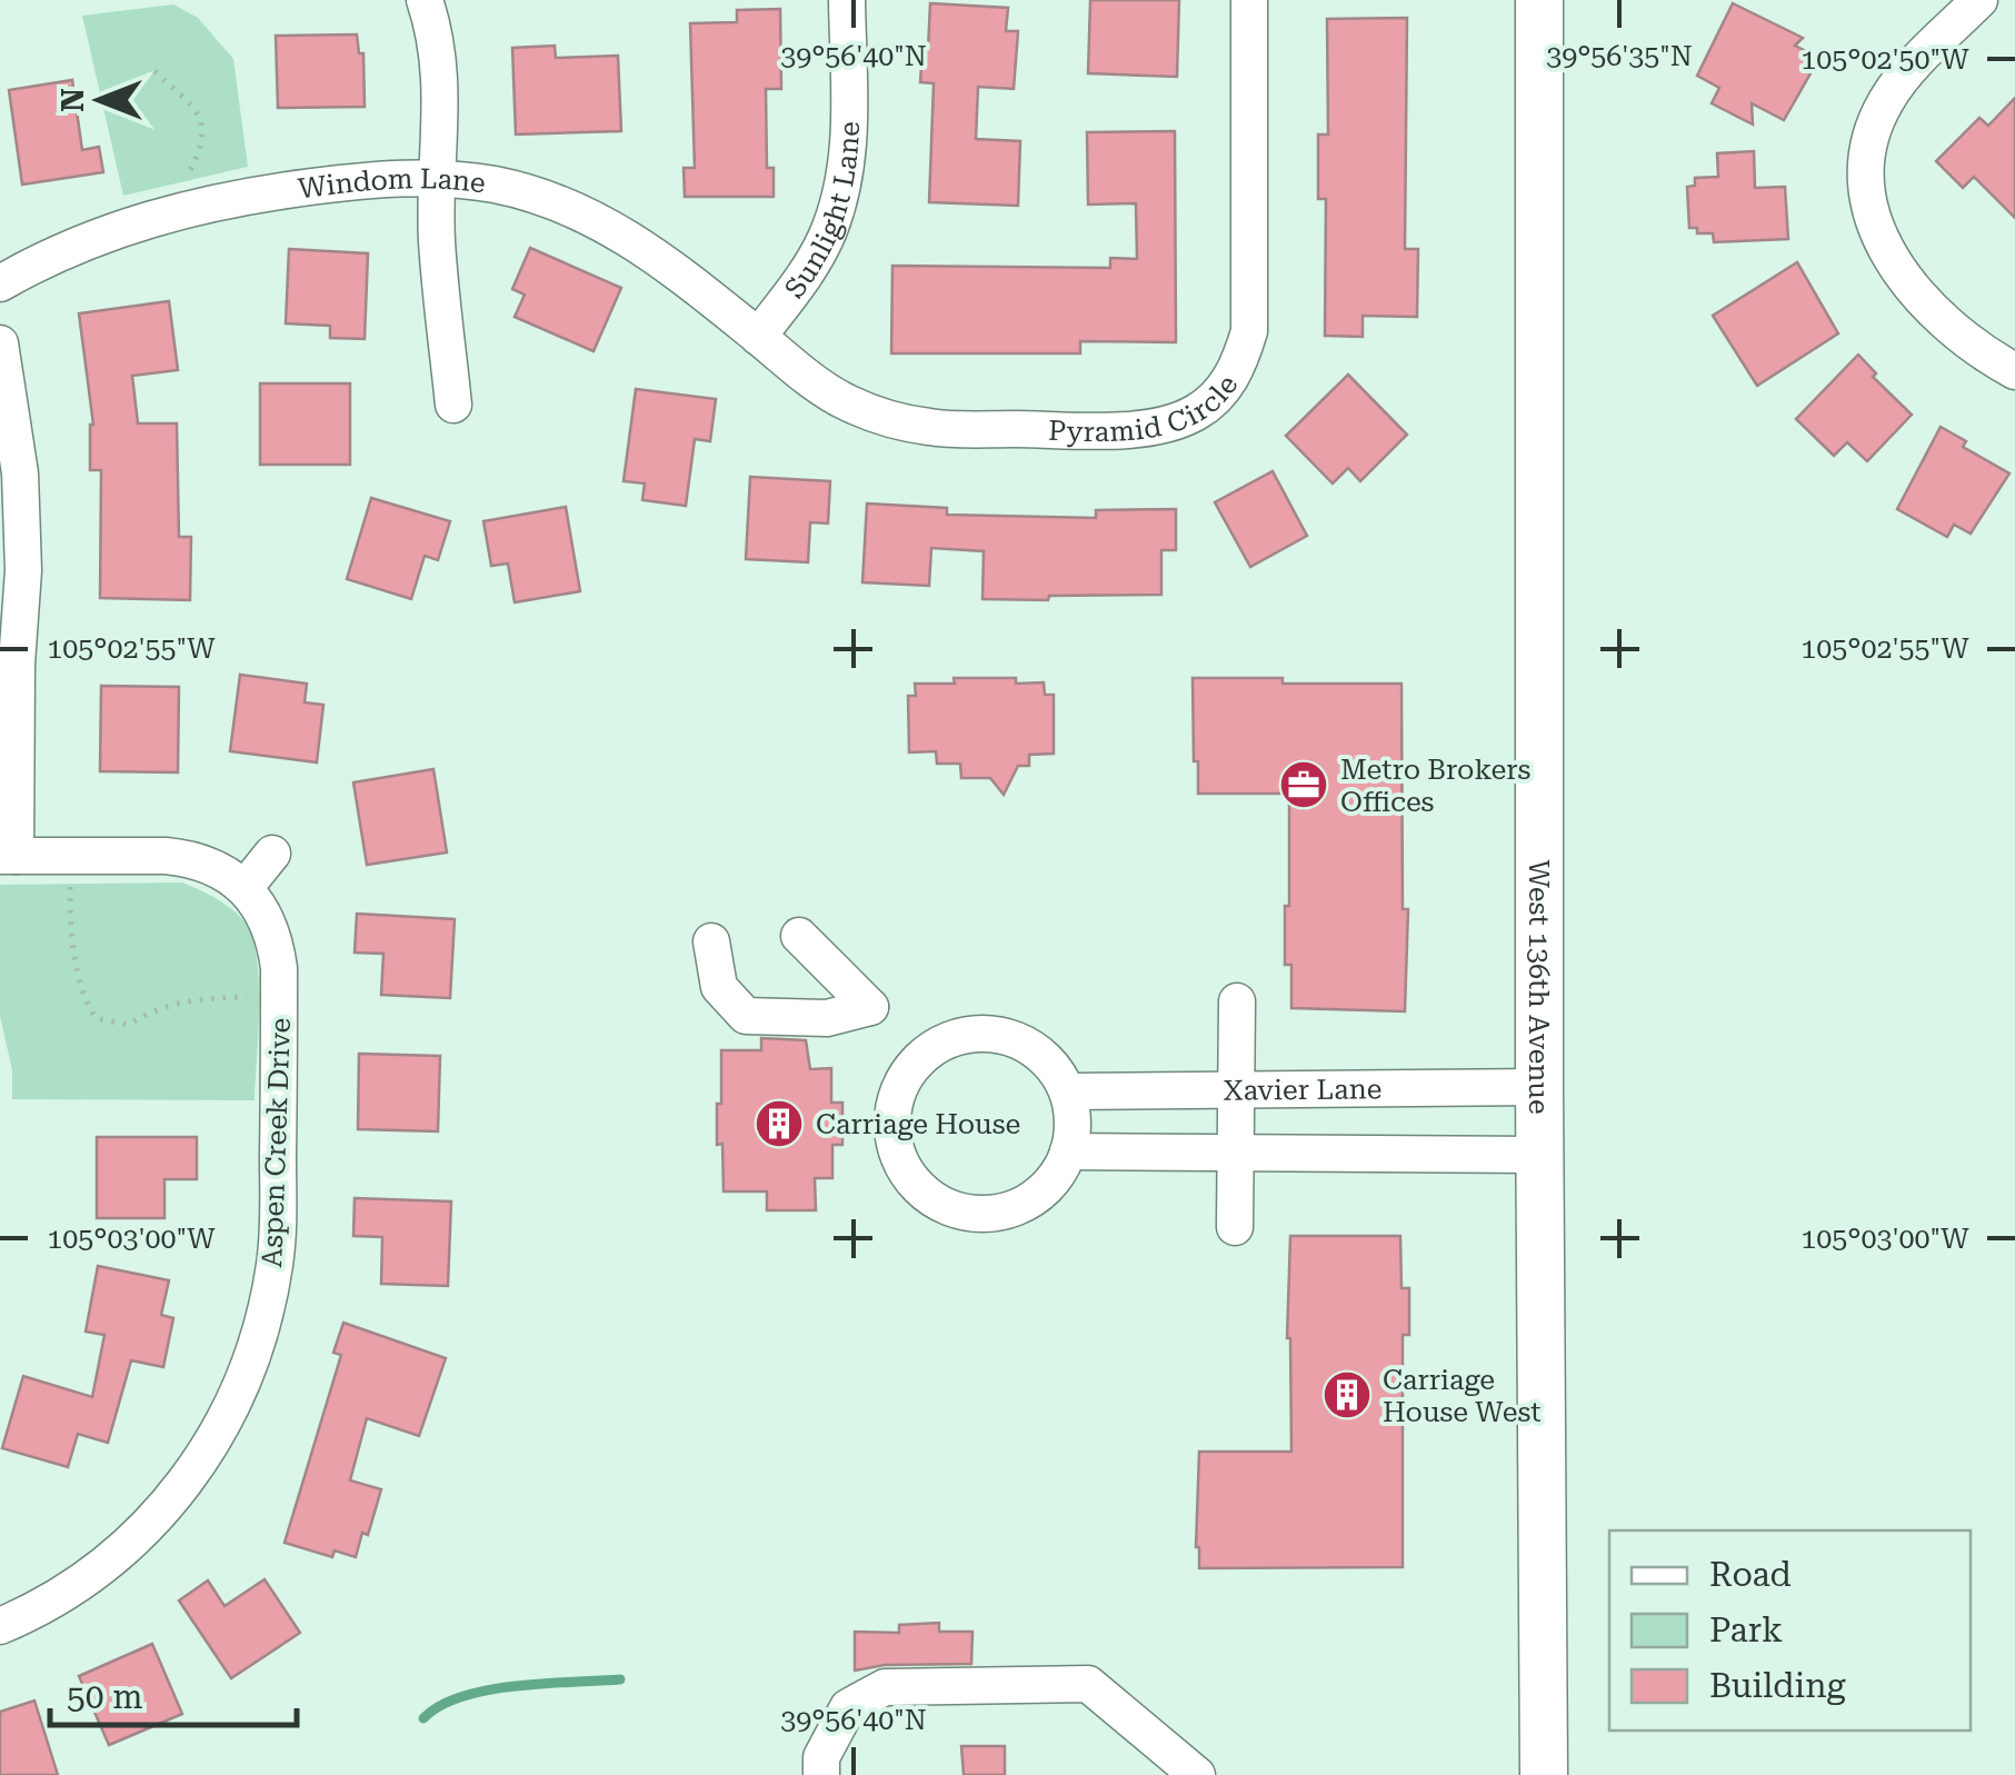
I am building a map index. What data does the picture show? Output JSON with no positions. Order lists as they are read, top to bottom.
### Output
{
  "streets": {
    "main road": ["West 136th Avenue"],
    "street": [
      "Windom Lane",
      "Sunlight Lane",
      "Pyramid Circle",
      "Xavier Lane",
      "Aspen Creek Drive"
    ]
  },
  "crossings": [
    ["Windom Lane", "Sunlight Lane"],
    ["Windom Lane", "Pyramid Circle"],
    ["Sunlight Lane", "Pyramid Circle"],
    ["West 136th Avenue", "Xavier Lane"]
  ],
  "places": {
    "office": ["Metro Brokers Offices"],
    "building": ["Carriage House", "Carriage House West"]
  },
  "legend": ["Road", "Park", "Building"],
  "scale_bar": "50 m",
  "north": "left",
  "coordinates": [
    "39°56'40\"N",
    "39°56'35\"N",
    "105°02'50\"W",
    "105°02'55\"W",
    "105°03'00\"W"
  ]
}
